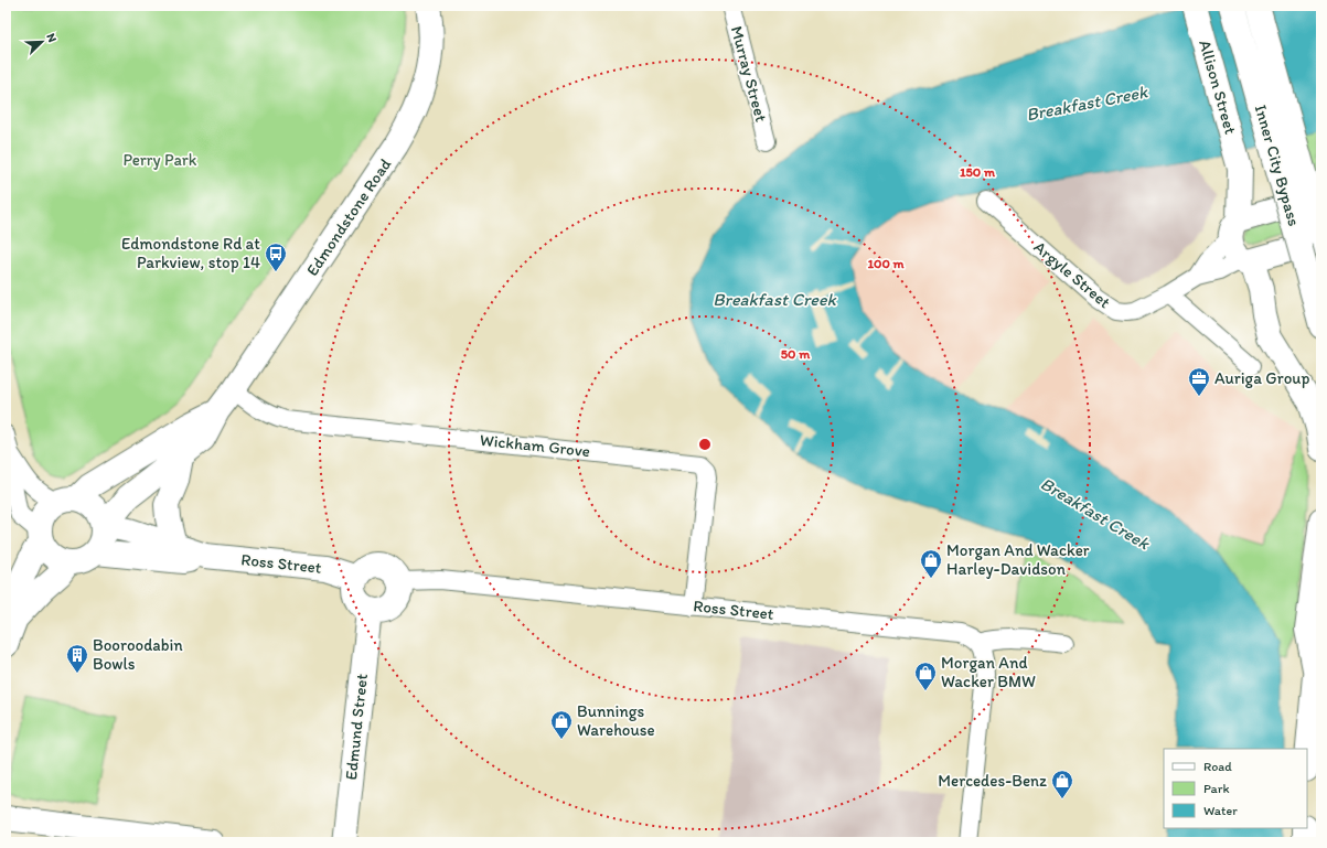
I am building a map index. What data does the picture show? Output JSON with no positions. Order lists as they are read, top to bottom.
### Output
{
  "streets": {
    "main road": [
      "Allison Street",
      "Inner City Bypass",
      "Edmondstone Road",
      "Ross Street",
      "Edmund Street"
    ],
    "street": ["Murray Street", "Argyle Street", "Wickham Grove"]
  },
  "crossings": [
    ["Allison Street", "Argyle Street"],
    ["Edmondstone Road", "Wickham Grove"],
    ["Edmondstone Road", "Ross Street"],
    ["Wickham Grove", "Ross Street"],
    ["Ross Street", "Edmund Street"]
  ],
  "water": ["Breakfast Creek"],
  "parks": ["Perry Park"],
  "places": {
    "bus stop": ["Edmondstone Rd at Parkview, stop 14"],
    "office": ["Auriga Group"],
    "shop": [
      "Morgan And Wacker Harley-Davidson",
      "Morgan And Wacker BMW",
      "Bunnings Warehouse",
      "Mercedes-Benz"
    ],
    "building": ["Booroodabin Bowls"]
  },
  "legend": ["Road", "Park", "Water"],
  "north": "top right",
  "rings": ["150 m", "100 m", "50 m"]
}
